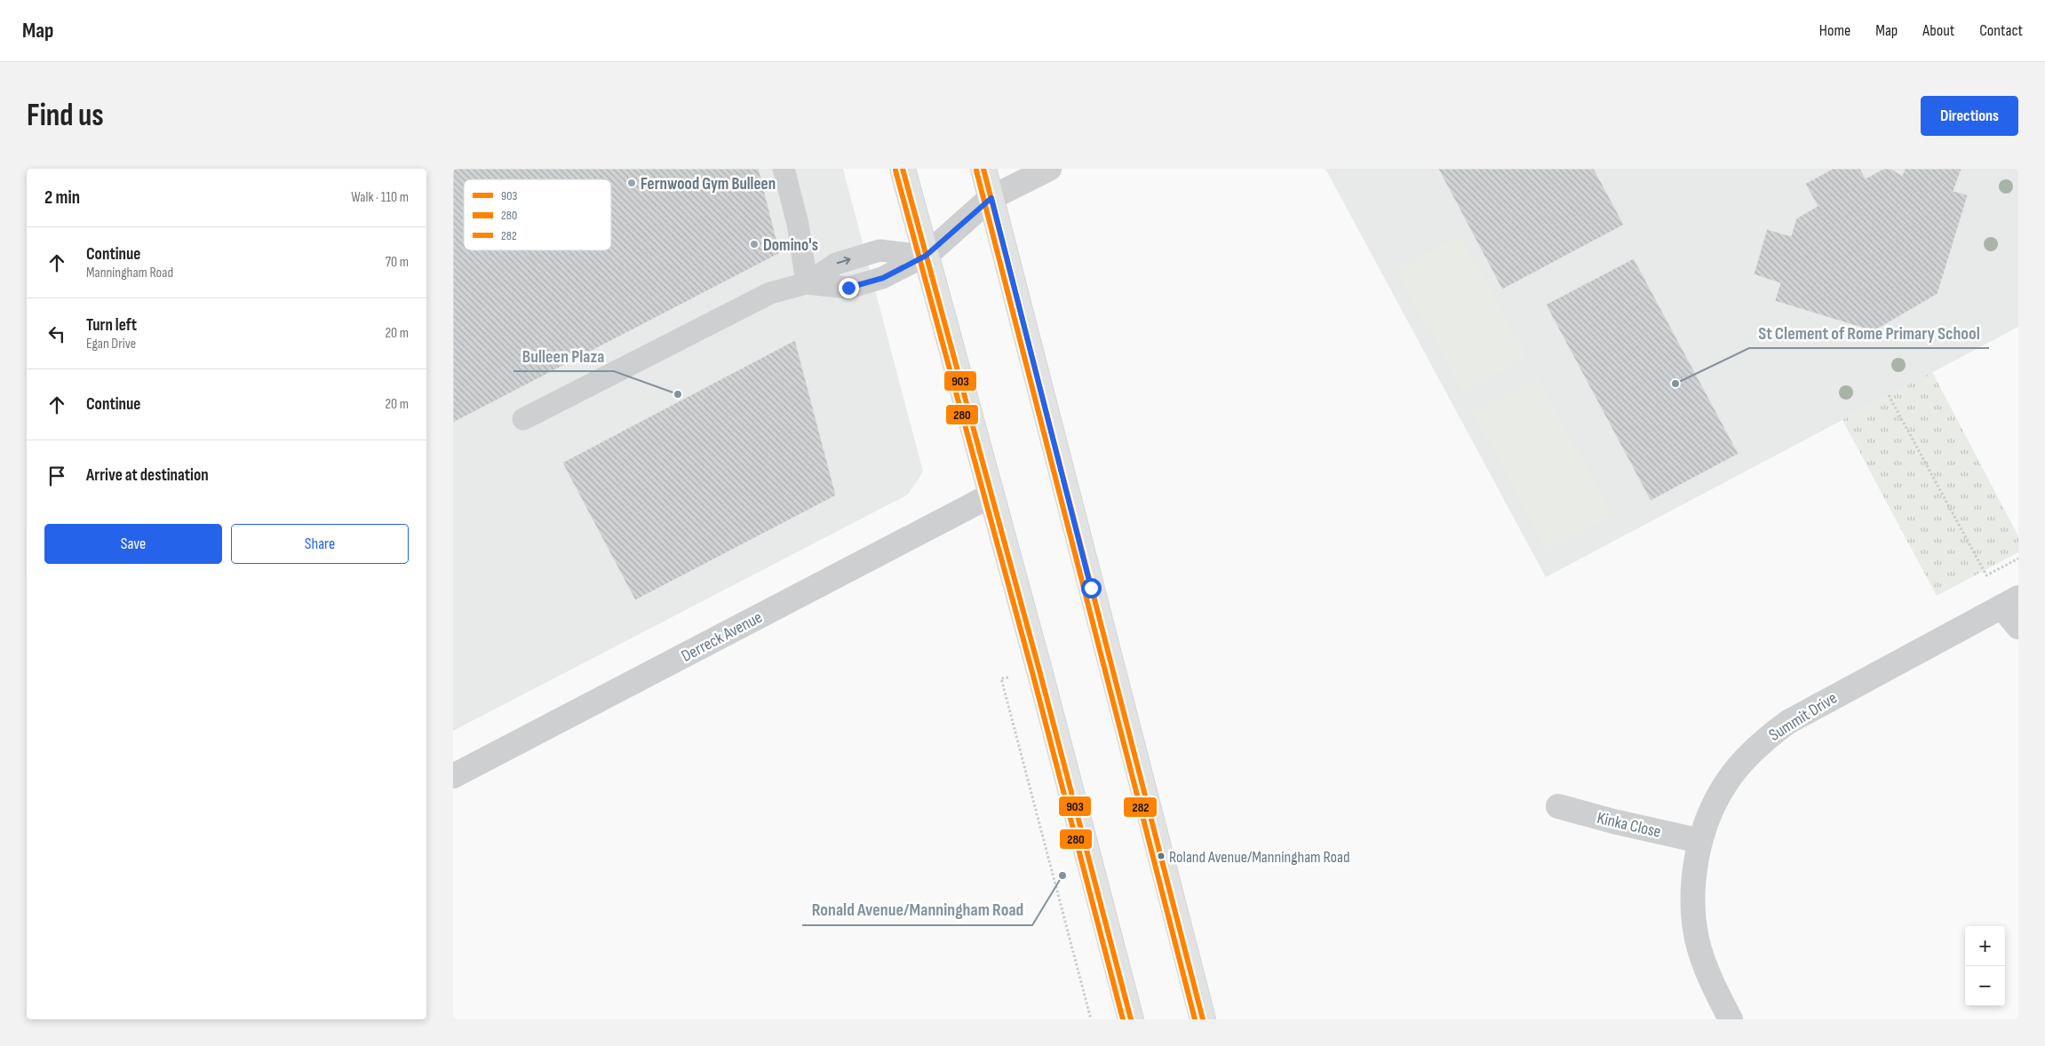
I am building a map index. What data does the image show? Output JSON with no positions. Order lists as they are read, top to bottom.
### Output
{
  "streets": {
    "street": ["Derreck Avenue", "Summit Drive", "Kinka Close"]
  },
  "crossings": [
    ["Summit Drive", "Kinka Close"]
  ],
  "places": [
    "Fernwood Gym Bulleen",
    "Domino's",
    "St Clement of Rome Primary School",
    "Bulleen Plaza",
    "Roland Avenue/Manningham Road",
    "Ronald Avenue/Manningham Road"
  ],
  "lines": ["transit line 903", "transit line 280", "transit line 282"],
  "legend": ["903", "280", "282"],
  "page": {
    "header": "Map",
    "nav": [
      "Home",
      "Map",
      "About",
      "Contact"
    ],
    "buttons": [
      "Directions",
      ["Save", "Share"]
    ],
    "title": "Find us",
    "heading": ["2 min", "Walk · 110 m"],
    "list": [
      ["Continue", "Manningham Road", "70 m"],
      ["Turn left", "Egan Drive", "20 m"],
      ["Continue", "20 m"],
      "Arrive at destination"
    ],
    "map_buttons": ["+", "−"]
  }
}
